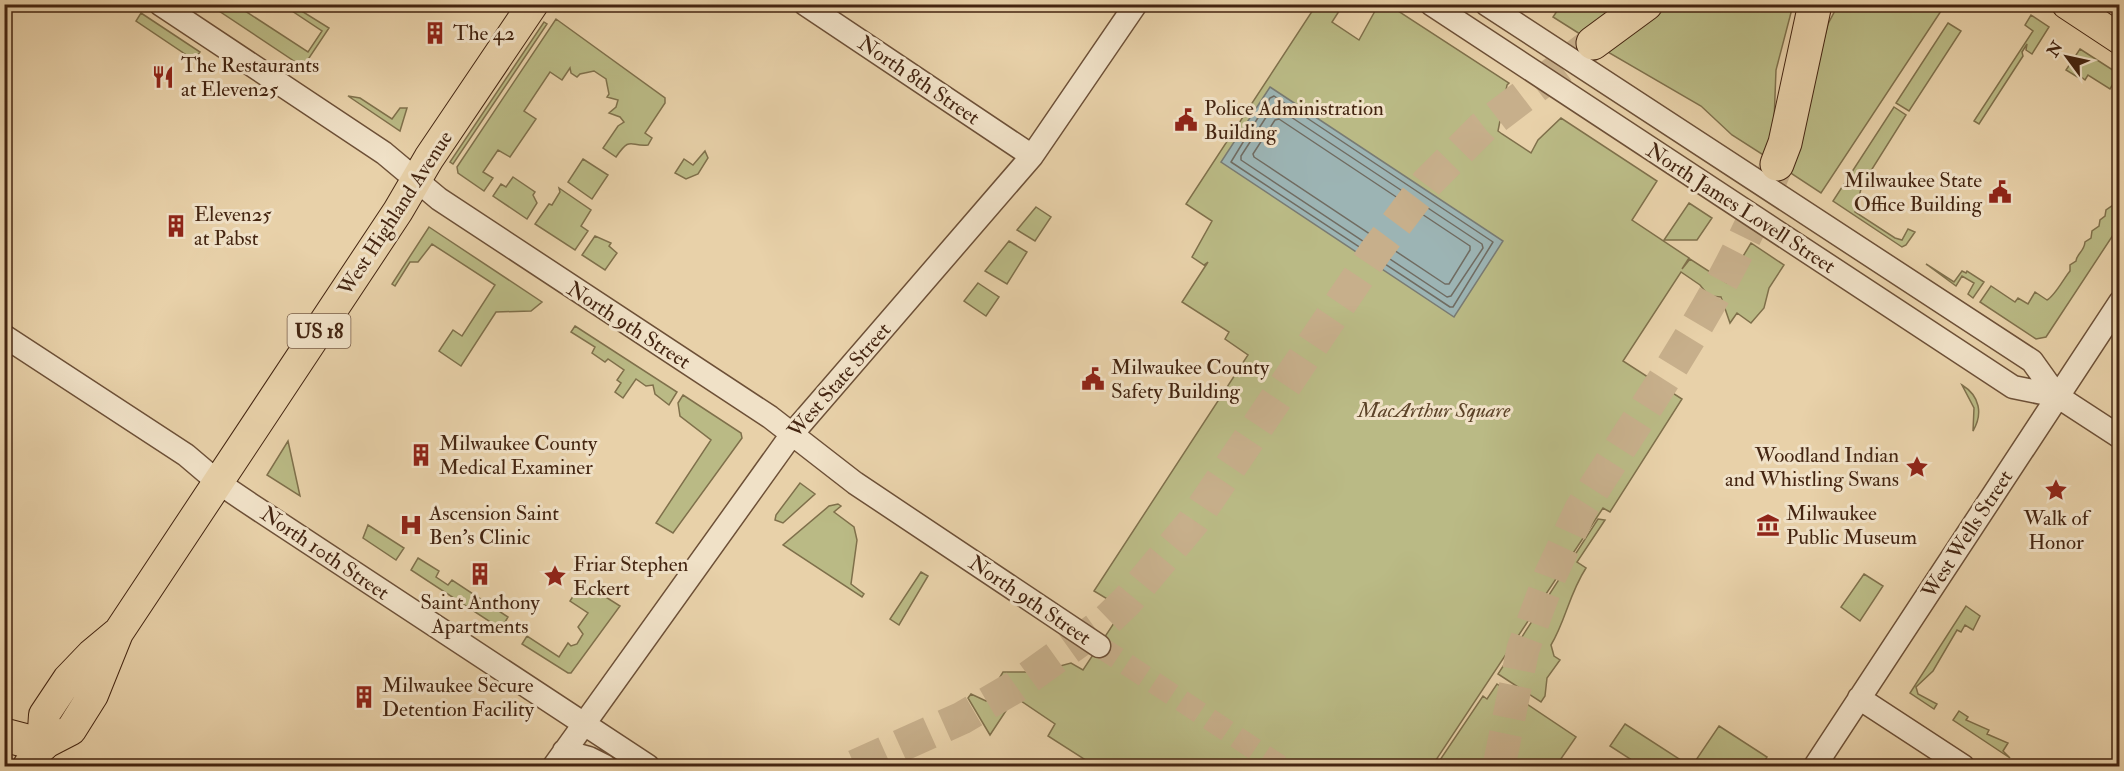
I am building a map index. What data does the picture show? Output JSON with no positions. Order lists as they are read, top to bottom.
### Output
{
  "streets": {
    "main road": ["West Highland Avenue", "US 18"],
    "street": [
      "North 8th Street",
      "North James Lovell Street",
      "North 9th Street",
      "West State Street",
      "West Wells Street",
      "North 10th Street"
    ]
  },
  "crossings": [
    ["North 8th Street", "West State Street"],
    ["North James Lovell Street", "West Wells Street"],
    ["West Highland Avenue", "North 9th Street"],
    ["West Highland Avenue", "North 10th Street"],
    ["North 9th Street", "West State Street"],
    ["West State Street", "North 10th Street"]
  ],
  "parks": ["MacArthur Square"],
  "places": {
    "building": [
      "The 42",
      "Eleven25 at Pabst",
      "Milwaukee County Medical Examiner",
      "Saint Anthony Apartments",
      "Milwaukee Secure Detention Facility"
    ],
    "restaurant": ["The Restaurants at Eleven25"],
    "public building": ["Police Administration Building", "Milwaukee State Office Building", "Milwaukee County Safety Building"],
    "place": ["Woodland Indian and Whistling Swans", "Walk of Honor", "Friar Stephen Eckert"],
    "hospital": ["Ascension Saint Ben's Clinic"],
    "museum": ["Milwaukee Public Museum"]
  },
  "north": "top left"
}
